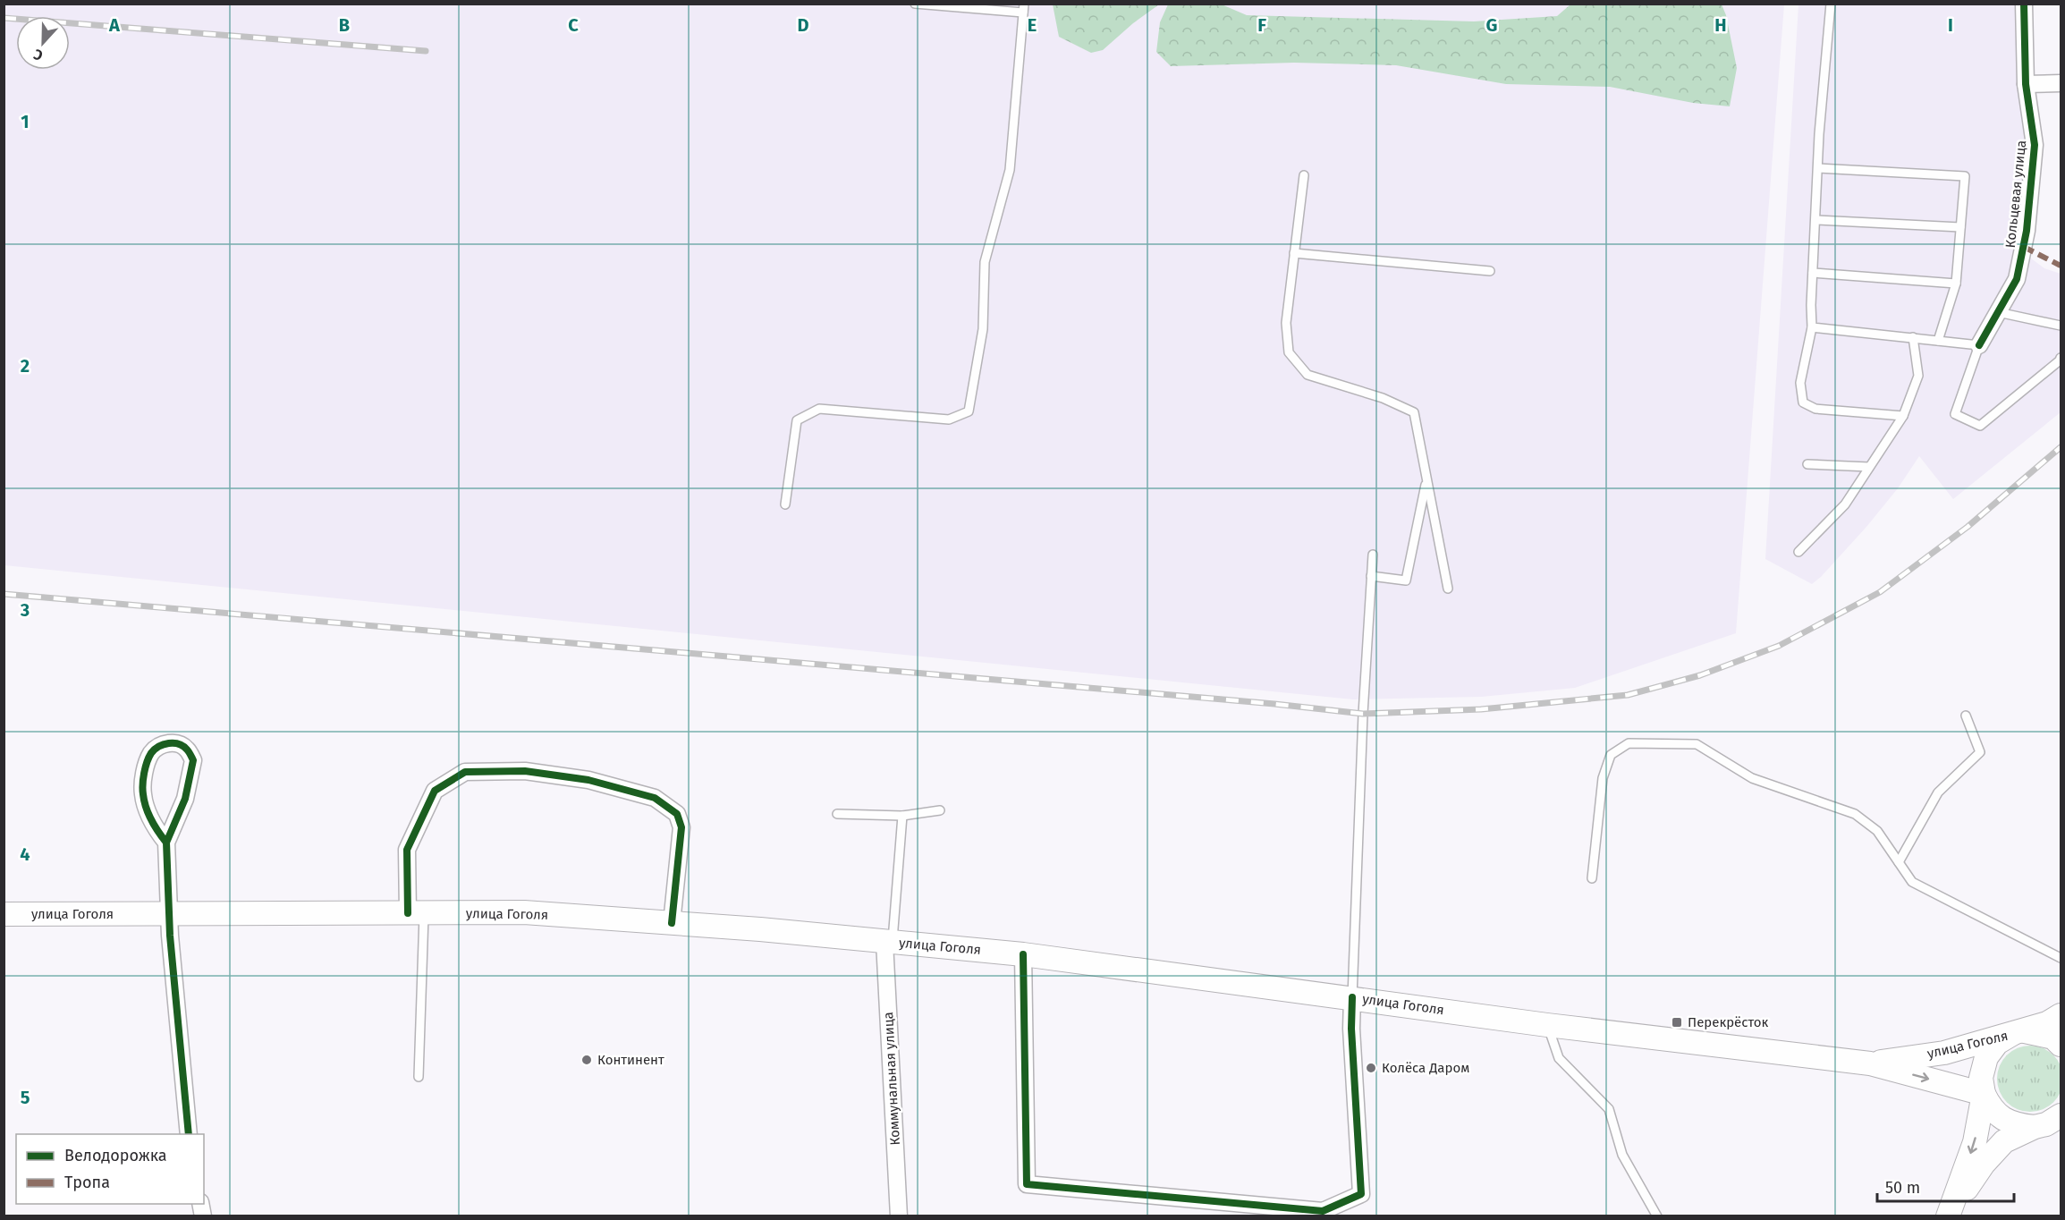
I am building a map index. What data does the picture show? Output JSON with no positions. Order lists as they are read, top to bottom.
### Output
{
  "streets": {
    "main road": ["улица Гоголя"],
    "street": ["Кольцевая улица", "Коммунальная улица"]
  },
  "crossings": [
    ["улица Гоголя", "Коммунальная улица"]
  ],
  "places": {
    "transit": ["Перекрёсток"],
    "other": ["Континент", "Колёса Даром"]
  },
  "legend": ["Велодорожка", "Тропа"],
  "scale_bar": "50 m",
  "north": "bottom",
  "grid": {
    "columns": [
      "A",
      "B",
      "C",
      "D",
      "E",
      "F",
      "G",
      "H",
      "I"
    ],
    "rows": [
      "1",
      "2",
      "3",
      "4",
      "5"
    ]
  }
}
